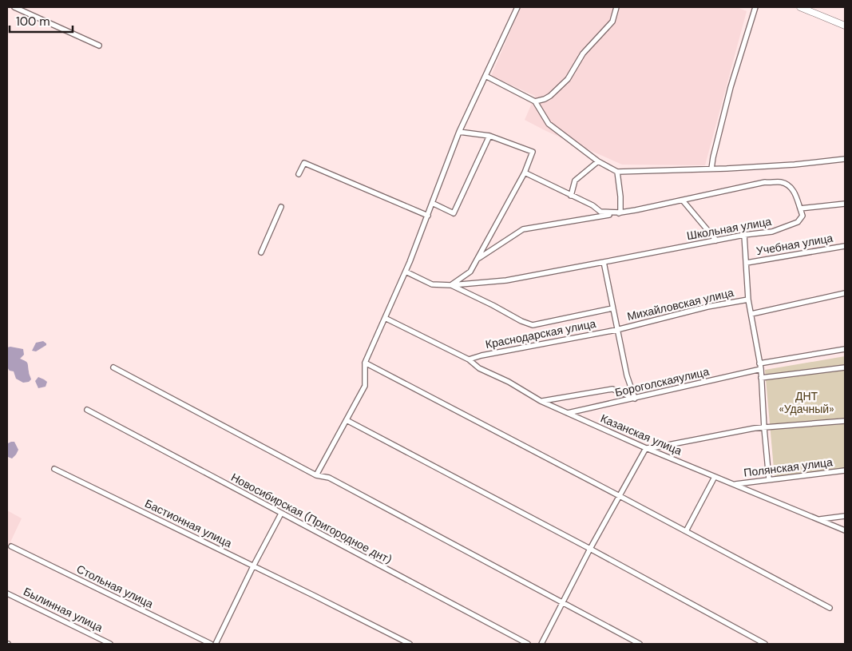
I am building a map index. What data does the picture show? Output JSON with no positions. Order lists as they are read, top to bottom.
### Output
{
  "streets": {
    "street": [
      "Школьная улица",
      "Учебная улица",
      "Михайловская улица",
      "Краснодарская улица",
      "Бороголскаяулица",
      "Казанская улица",
      "Полянская улица",
      "Новосибирская (Пригородное днт)",
      "Бастионная улица",
      "Стольная улица",
      "Былинная улица"
    ]
  },
  "crossings": [
    ["Михайловская улица", "Краснодарская улица"],
    ["Краснодарская улица", "Казанская улица"],
    ["Бороголскаяулица", "Казанская улица"],
    ["Казанская улица", "Полянская улица"]
  ],
  "parks": ["ДНТ «Удачный»"],
  "scale_bar": "100 m"
}
